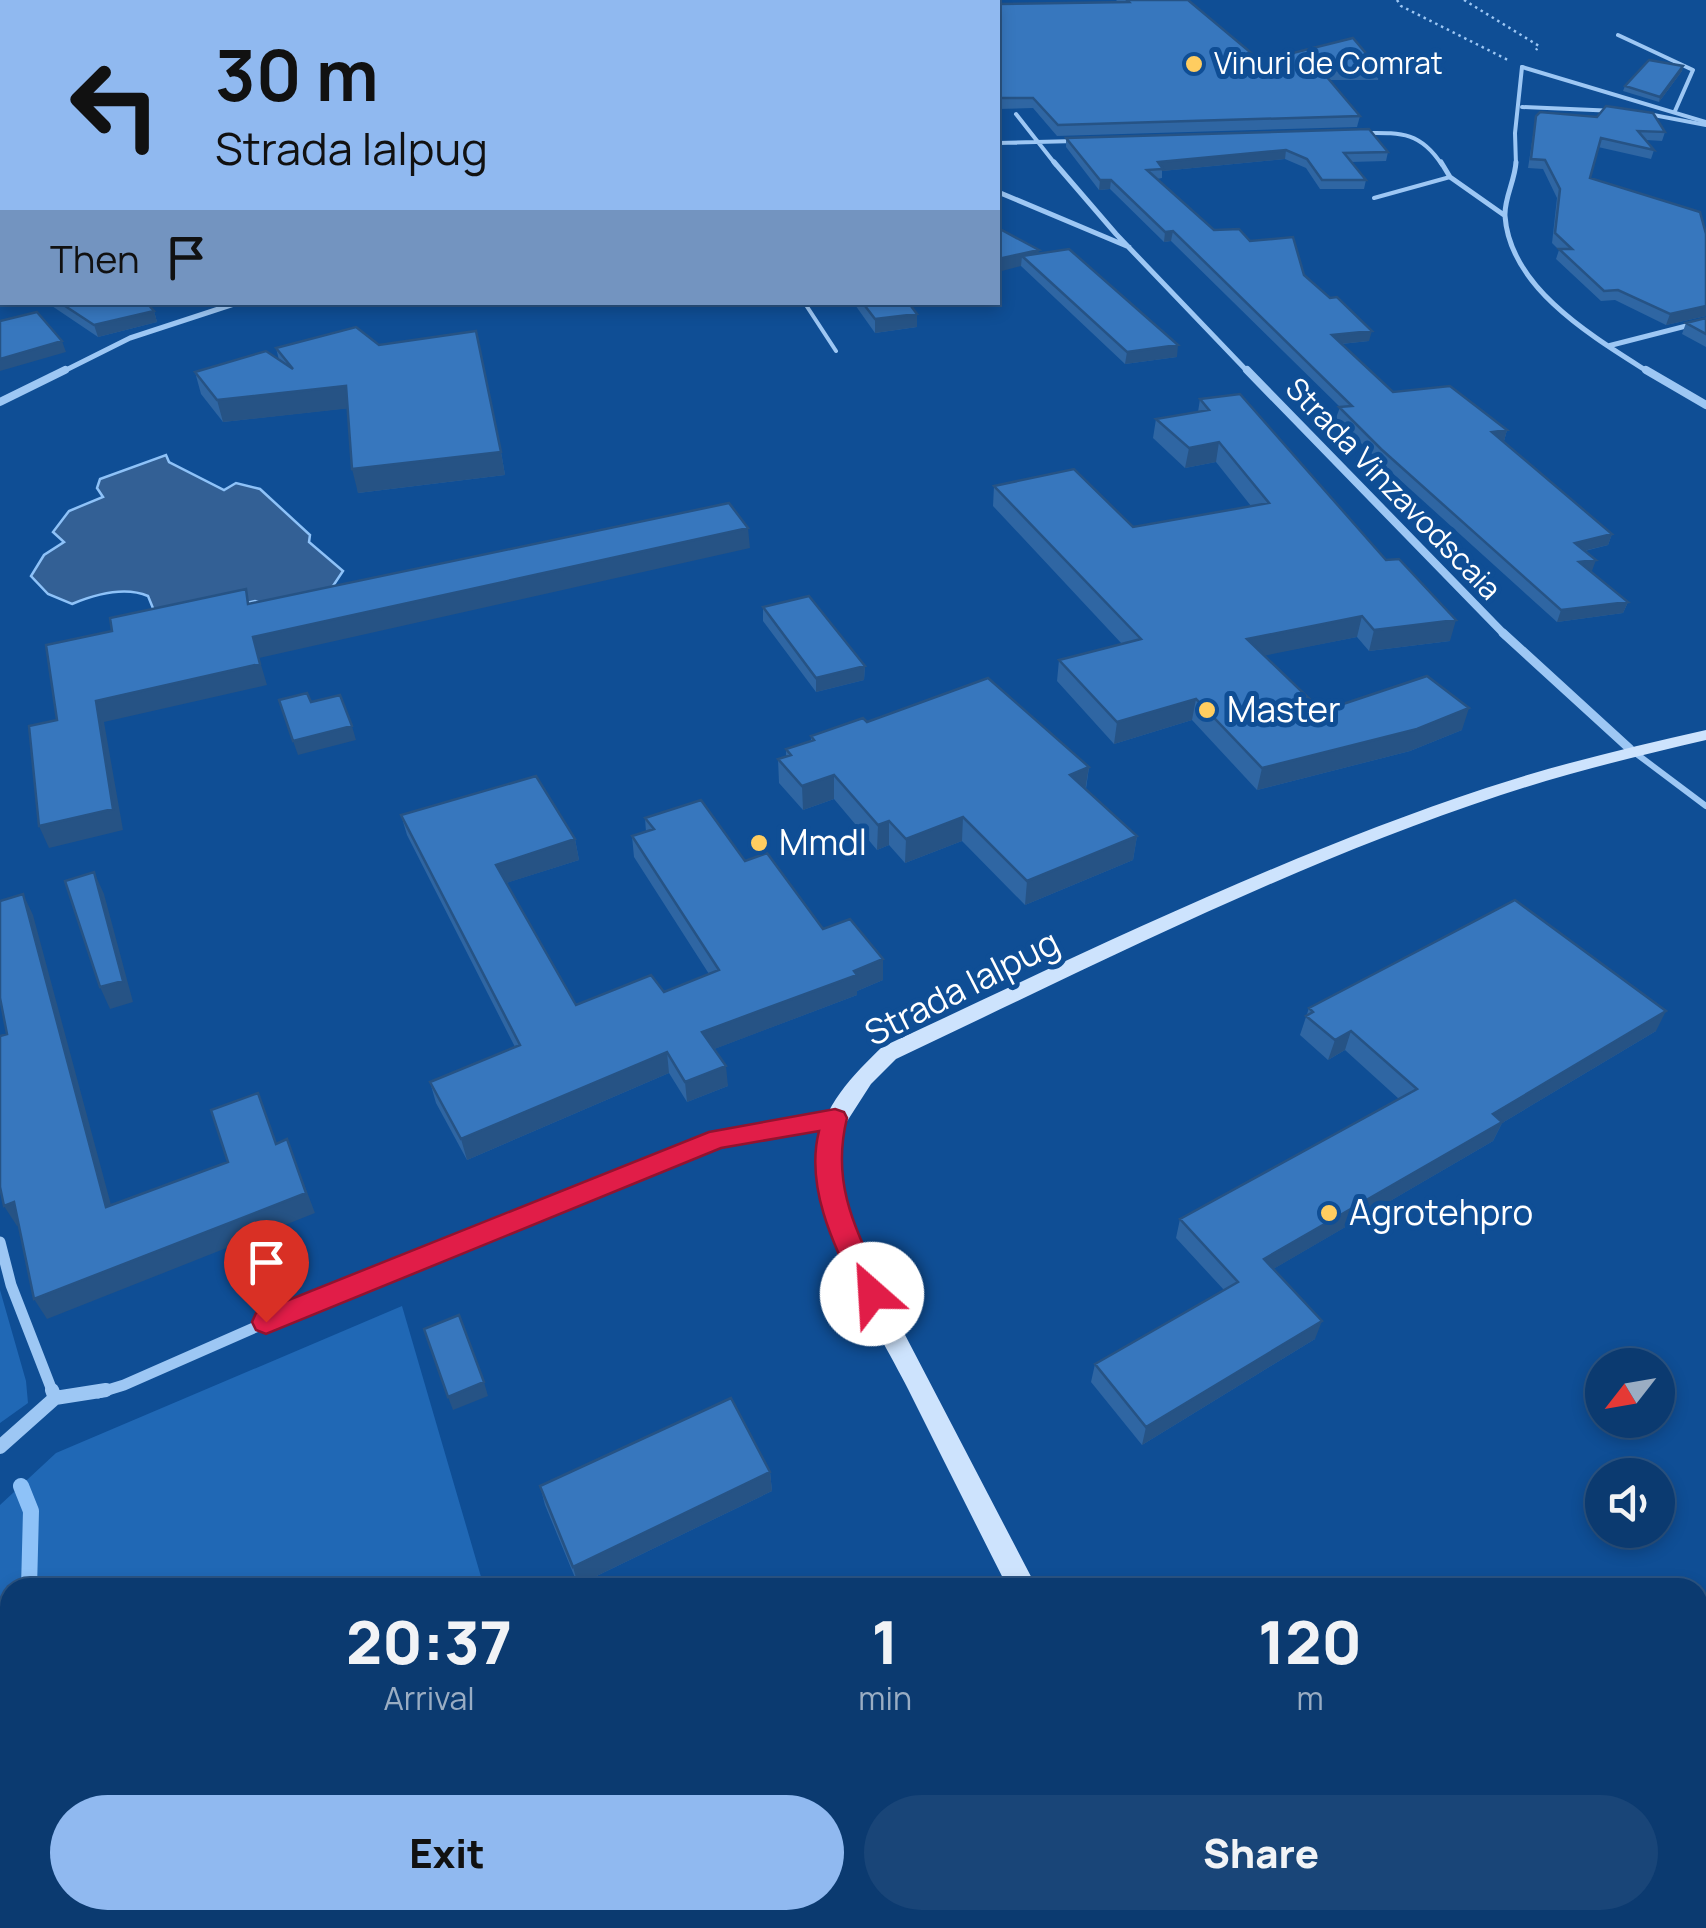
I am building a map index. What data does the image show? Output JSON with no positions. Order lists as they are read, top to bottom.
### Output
{
  "streets": {
    "street": ["Strada Vinzavodscaia", "Strada Ialpug"]
  },
  "crossings": [
    ["Strada Vinzavodscaia", "Strada Ialpug"]
  ],
  "places": [
    "Vinuri de Comrat",
    "Master",
    "Mmdl",
    "Agrotehpro"
  ],
  "north": "bottom left",
  "page": {
    "turn": ["30 m", "Strada Ialpug"],
    "then": "Then",
    "eta": [
      "20:37",
      "Arrival",
      "1",
      "min",
      "120",
      "m"
    ],
    "buttons": ["Exit", "Share"]
  }
}
